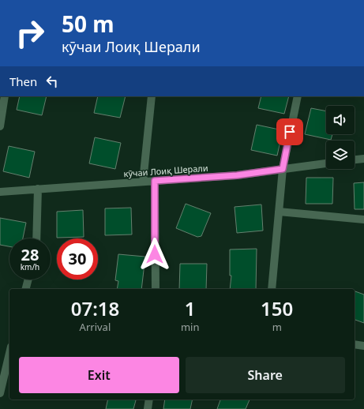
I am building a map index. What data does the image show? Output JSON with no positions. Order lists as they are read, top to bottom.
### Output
{
  "streets": {
    "street": ["кӯчаи Лоиқ Шерали"]
  },
  "page": {
    "turn": ["50 m", "кӯчаи Лоиқ Шерали"],
    "then": "Then",
    "speed": "28 km/h",
    "limit": "30",
    "eta": [
      "07:18",
      "Arrival",
      "1",
      "min",
      "150",
      "m"
    ],
    "buttons": ["Exit", "Share"]
  }
}
